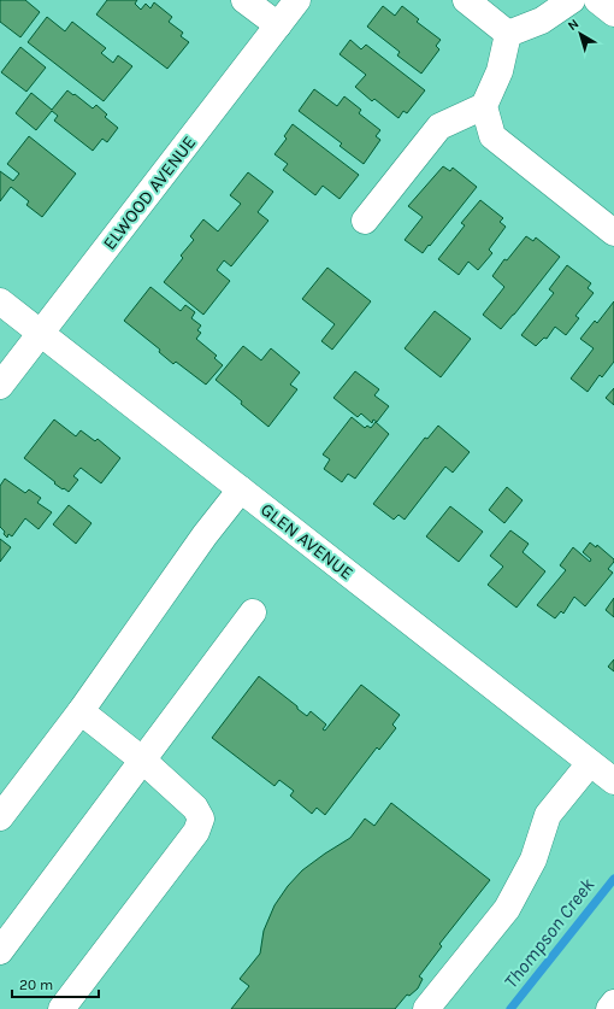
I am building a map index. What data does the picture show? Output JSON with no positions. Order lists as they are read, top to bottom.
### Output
{
  "streets": {
    "street": ["ELWOOD AVENUE", "GLEN AVENUE"]
  },
  "crossings": [
    ["ELWOOD AVENUE", "GLEN AVENUE"]
  ],
  "water": ["Thompson Creek"],
  "scale_bar": "20 m",
  "north": "top left"
}
